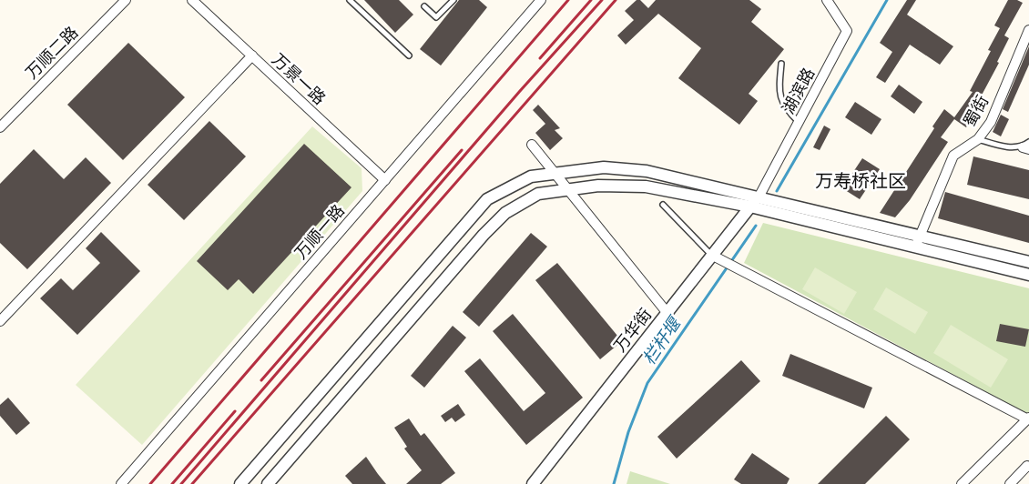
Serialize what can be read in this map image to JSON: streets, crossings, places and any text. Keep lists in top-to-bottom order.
{
  "streets": {
    "street": [
      "万顺二路",
      "万景一路",
      "湖滨路",
      "蜀街",
      "万顺一路",
      "万华街"
    ]
  },
  "crossings": [
    ["万景一路", "万顺一路"],
    ["湖滨路", "万华街"]
  ],
  "districts": ["万寿桥社区"],
  "water": ["栏杆堰"]
}
